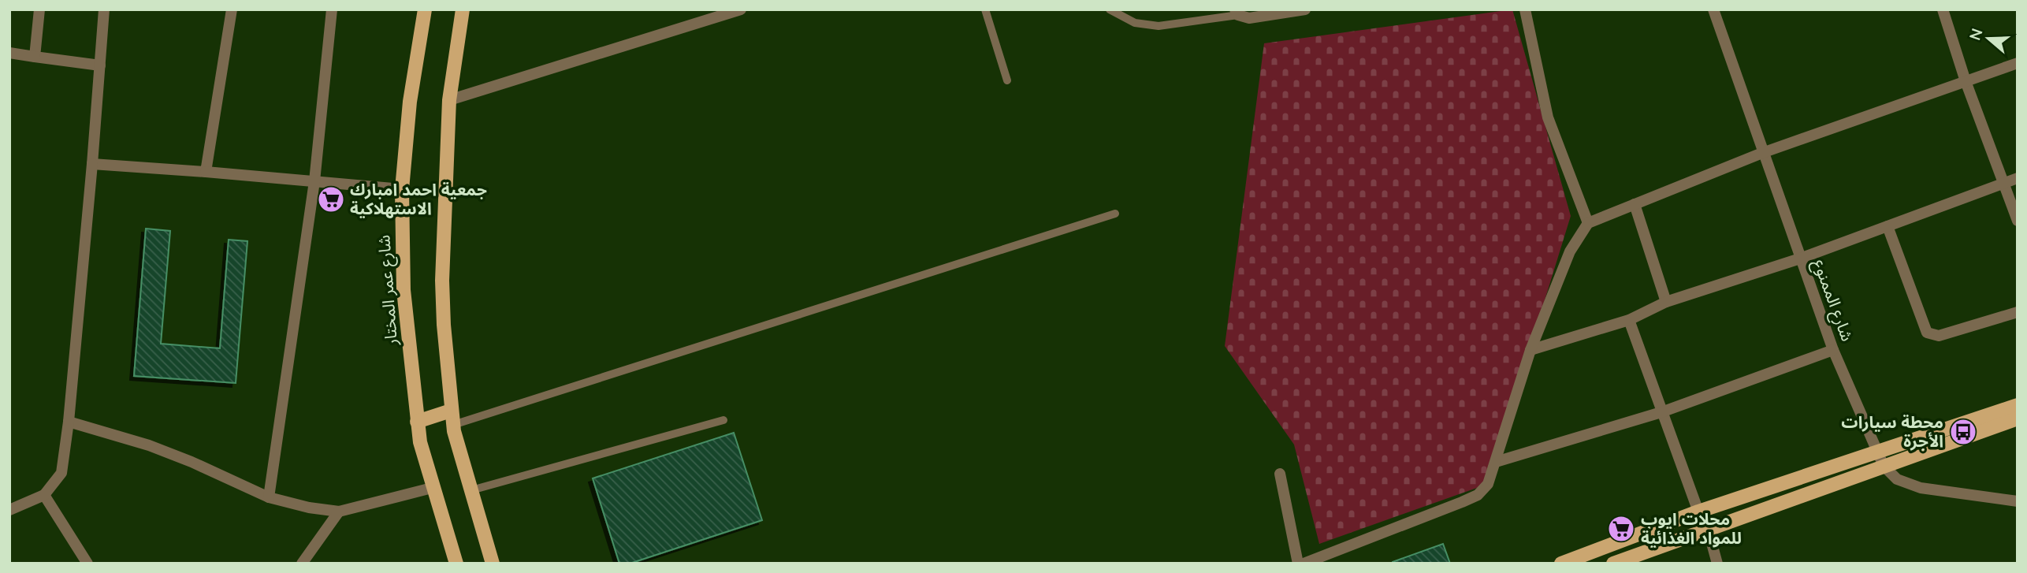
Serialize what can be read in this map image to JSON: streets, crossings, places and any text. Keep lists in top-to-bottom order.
{
  "streets": {
    "main road": ["شارع عمر المختار"],
    "street": ["شارع الممنوع"]
  },
  "places": {
    "supermarket": ["جمعية احمد امبارك الاستهلاكية", "محلات ايوب للمواد الغذائية"],
    "bus stop": ["محطة سيارات الأجرة"]
  },
  "north": "left"
}
